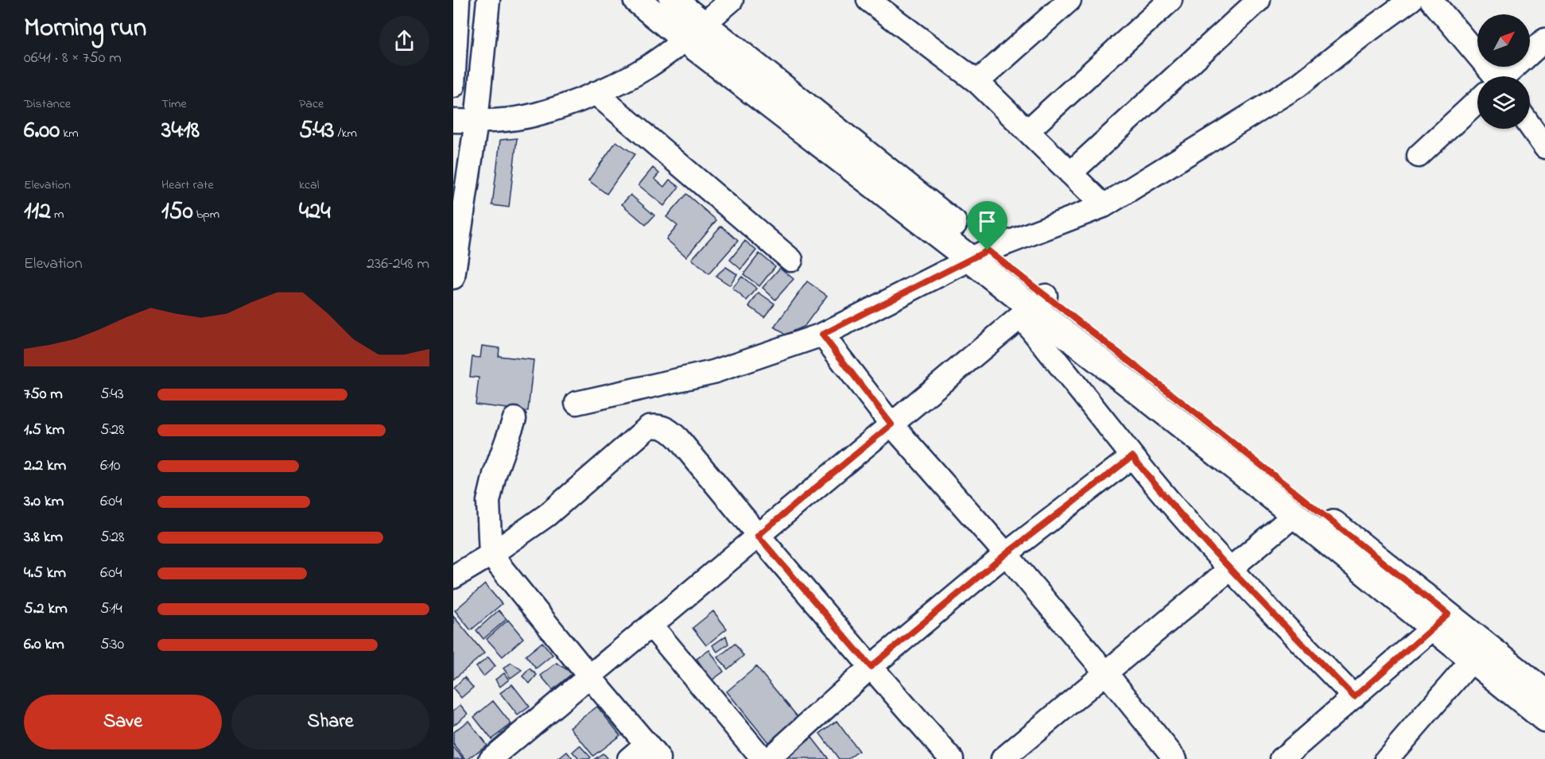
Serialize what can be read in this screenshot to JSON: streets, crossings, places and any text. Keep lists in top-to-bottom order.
{
  "north": "top right",
  "page": {
    "heading": ["Morning run", "06:41 · 8 × 750 m"],
    "stats": [
      ["Distance", "6.00 km"],
      ["Time", "34:18"],
      ["Pace", "5:43 /km"],
      ["Elevation", "112 m"],
      ["Heart rate", "150 bpm"],
      ["kcal", "424"]
    ],
    "chart": ["Elevation", "236–248 m"],
    "list": [
      {
        "name": "750 m",
        "note": "5:43"
      },
      {
        "name": "1.5 km",
        "note": "5:28"
      },
      {
        "name": "2.2 km",
        "note": "6:10"
      },
      {
        "name": "3.0 km",
        "note": "6:04"
      },
      {
        "name": "3.8 km",
        "note": "5:28"
      },
      {
        "name": "4.5 km",
        "note": "6:04"
      },
      {
        "name": "5.2 km",
        "note": "5:14"
      },
      {
        "name": "6.0 km",
        "note": "5:30"
      }
    ],
    "buttons": ["Save", "Share"]
  }
}
